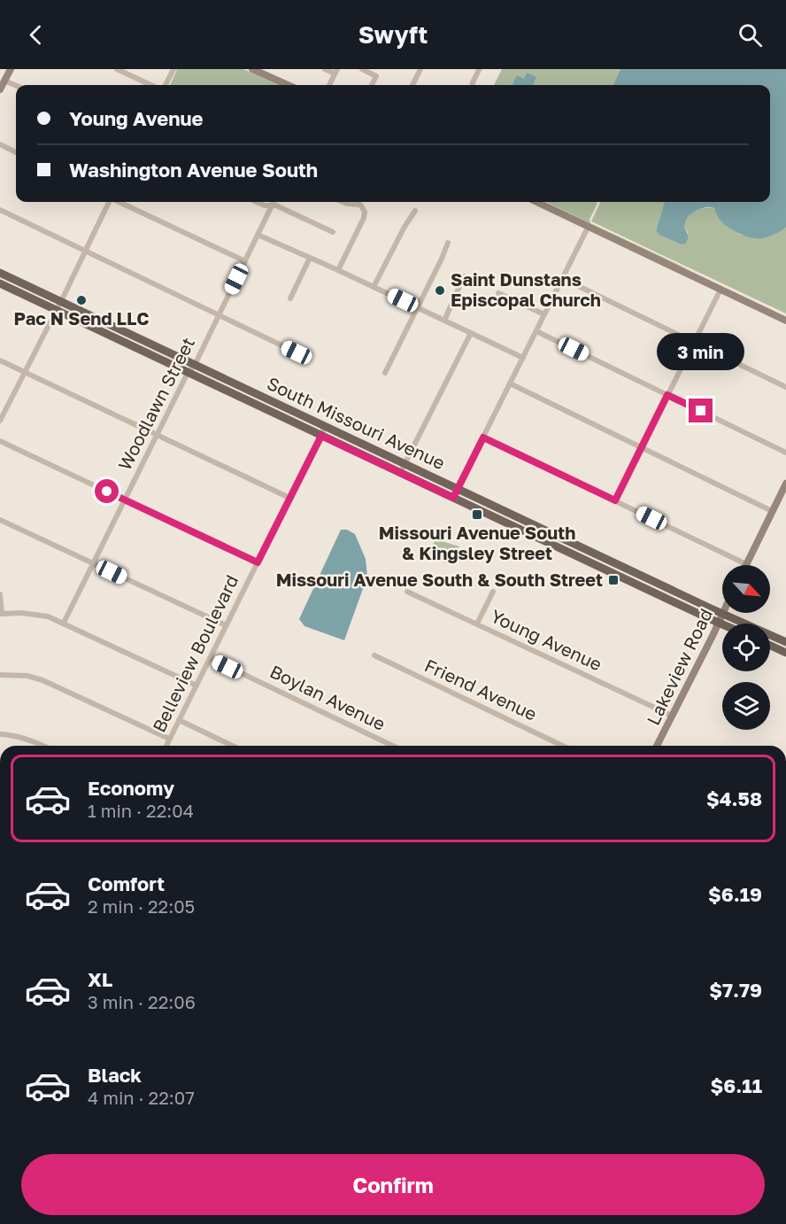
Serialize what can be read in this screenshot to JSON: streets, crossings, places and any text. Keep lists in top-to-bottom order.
{
  "streets": {
    "main road": ["South Missouri Avenue"],
    "street": [
      "Woodlawn Street",
      "Young Avenue",
      "Belleview Boulevard",
      "Lakeview Road",
      "Friend Avenue",
      "Boylan Avenue"
    ]
  },
  "crossings": [
    ["Woodlawn Street", "South Missouri Avenue"],
    ["South Missouri Avenue", "Belleview Boulevard"],
    ["South Missouri Avenue", "Lakeview Road"],
    ["Young Avenue", "Lakeview Road"],
    ["Belleview Boulevard", "Boylan Avenue"]
  ],
  "places": {
    "other": ["Saint Dunstans Episcopal Church", "Pac N Send LLC"],
    "transit": ["Missouri Avenue South & Kingsley Street", "Missouri Avenue South & South Street"]
  },
  "north": "bottom right",
  "page": {
    "header": "Swyft",
    "banner": ["Young Avenue", "Washington Avenue South"],
    "bubble": "3 min",
    "list": [
      {
        "name": "Economy",
        "note": "1 min · 22:04",
        "value": "$4.58"
      },
      {
        "name": "Comfort",
        "note": "2 min · 22:05",
        "value": "$6.19"
      },
      {
        "name": "XL",
        "note": "3 min · 22:06",
        "value": "$7.79"
      },
      {
        "name": "Black",
        "note": "4 min · 22:07",
        "value": "$6.11"
      }
    ],
    "buttons": "Confirm"
  }
}
